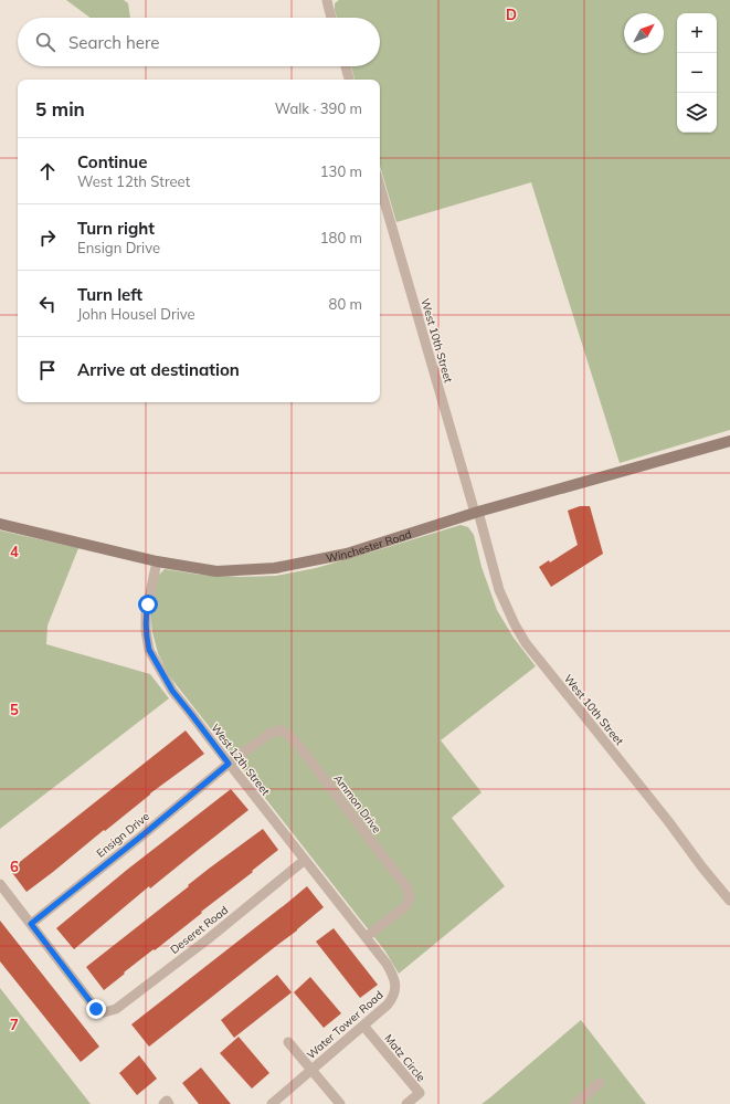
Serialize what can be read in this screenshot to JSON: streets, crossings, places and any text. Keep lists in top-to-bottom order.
{
  "streets": {
    "street": [
      "West 10th Street",
      "Winchester Road",
      "West 12th Street",
      "Ammon Drive",
      "Ensign Drive",
      "Deseret Road",
      "Water Tower Road",
      "Matz Circle"
    ]
  },
  "crossings": [
    ["West 10th Street", "Winchester Road"],
    ["Winchester Road", "West 12th Street"],
    ["West 12th Street", "Ammon Drive"],
    ["West 12th Street", "Ensign Drive"],
    ["West 12th Street", "Deseret Road"],
    ["West 12th Street", "Water Tower Road"],
    ["Ammon Drive", "Ensign Drive"],
    ["Ensign Drive", "Deseret Road"],
    ["Water Tower Road", "Matz Circle"]
  ],
  "north": "top right",
  "page": {
    "map_buttons": ["+", "−"],
    "search": "Search here",
    "heading": ["5 min", "Walk · 390 m"],
    "list": [
      ["Continue", "West 12th Street", "130 m"],
      ["Turn right", "Ensign Drive", "180 m"],
      ["Turn left", "John Housel Drive", "80 m"],
      "Arrive at destination"
    ]
  },
  "grid": {
    "columns": ["D"],
    "rows": [
      "4",
      "5",
      "6",
      "7"
    ]
  }
}
